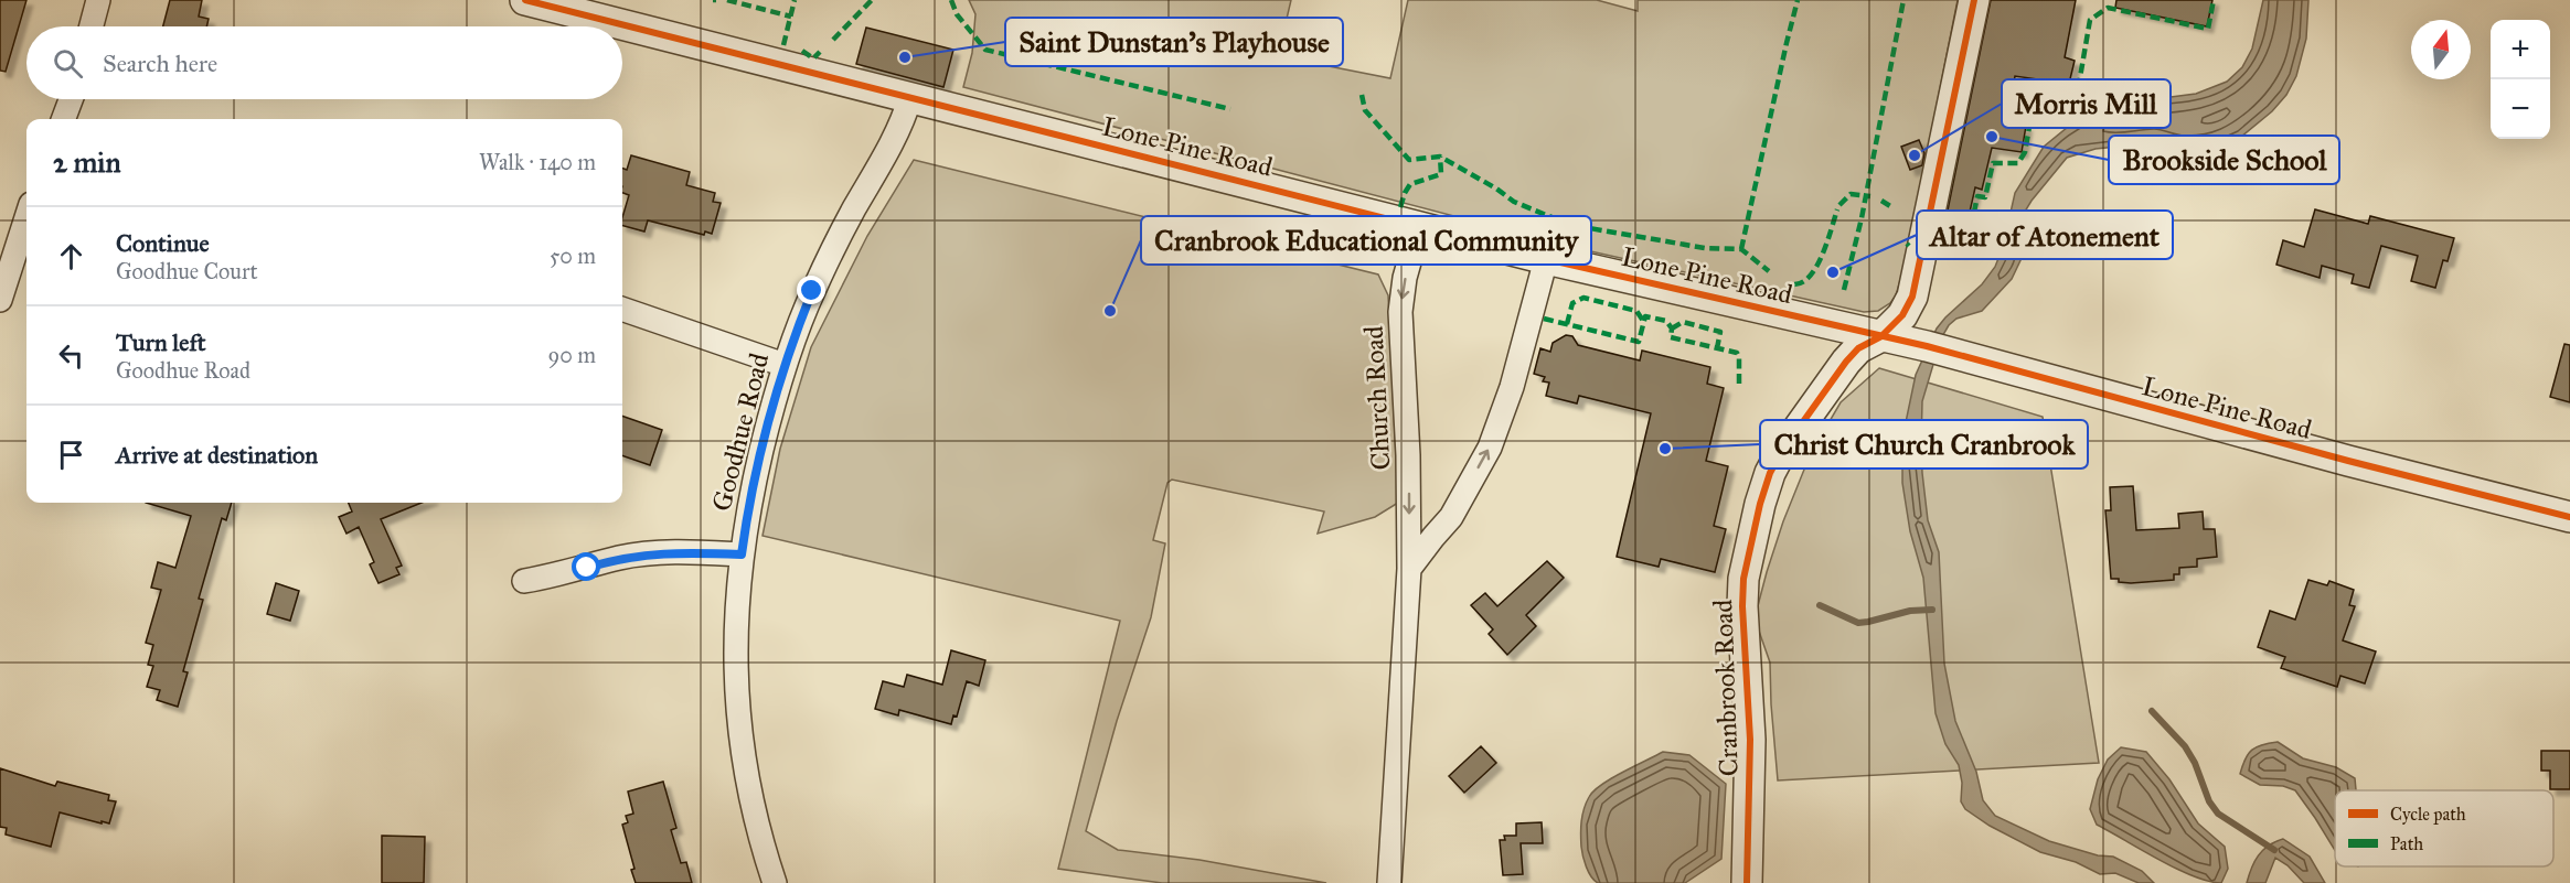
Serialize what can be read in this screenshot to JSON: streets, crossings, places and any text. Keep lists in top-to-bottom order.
{
  "streets": {
    "street": [
      "Lone Pine Road",
      "Church Road",
      "Goodhue Road",
      "Cranbrook Road"
    ]
  },
  "crossings": [
    ["Lone Pine Road", "Church Road"],
    ["Lone Pine Road", "Goodhue Road"],
    ["Lone Pine Road", "Cranbrook Road"]
  ],
  "places": [
    "Saint Dunstan's Playhouse",
    "Brookside School",
    "Morris Mill",
    "Altar of Atonement",
    "Cranbrook Educational Community",
    "Christ Church Cranbrook"
  ],
  "legend": ["Cycle path", "Path"],
  "north": "top",
  "page": {
    "map_buttons": ["+", "−"],
    "search": "Search here",
    "heading": ["2 min", "Walk · 140 m"],
    "list": [
      ["Continue", "Goodhue Court", "50 m"],
      ["Turn left", "Goodhue Road", "90 m"],
      "Arrive at destination"
    ]
  }
}
